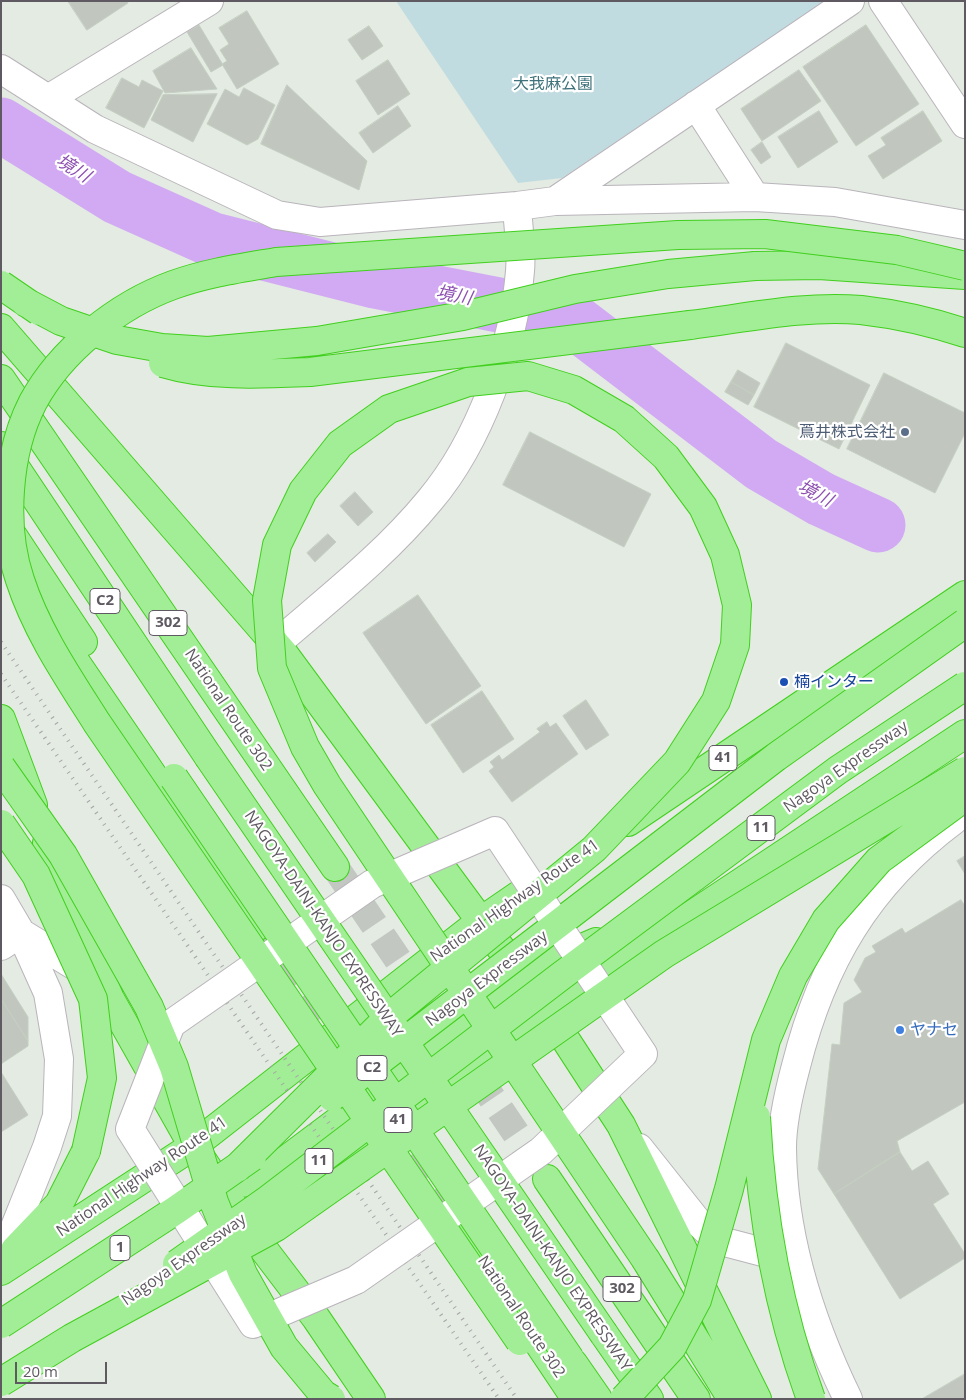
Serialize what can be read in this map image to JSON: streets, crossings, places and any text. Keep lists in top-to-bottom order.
{
  "streets": {
    "highway": [
      "C2",
      "302",
      "National Route 302",
      "41",
      "Nagoya Expressway",
      "11",
      "National Highway Route 41",
      "NAGOYA-DAINI-KANJO EXPRESSWAY",
      "1"
    ]
  },
  "crossings": [
    ["41", "Nagoya Expressway"]
  ],
  "water": ["境川"],
  "parks": ["大我麻公園"],
  "places": ["蔦井株式会社", "楠インター", "ヤナセ"],
  "scale_bar": "20 m"
}
